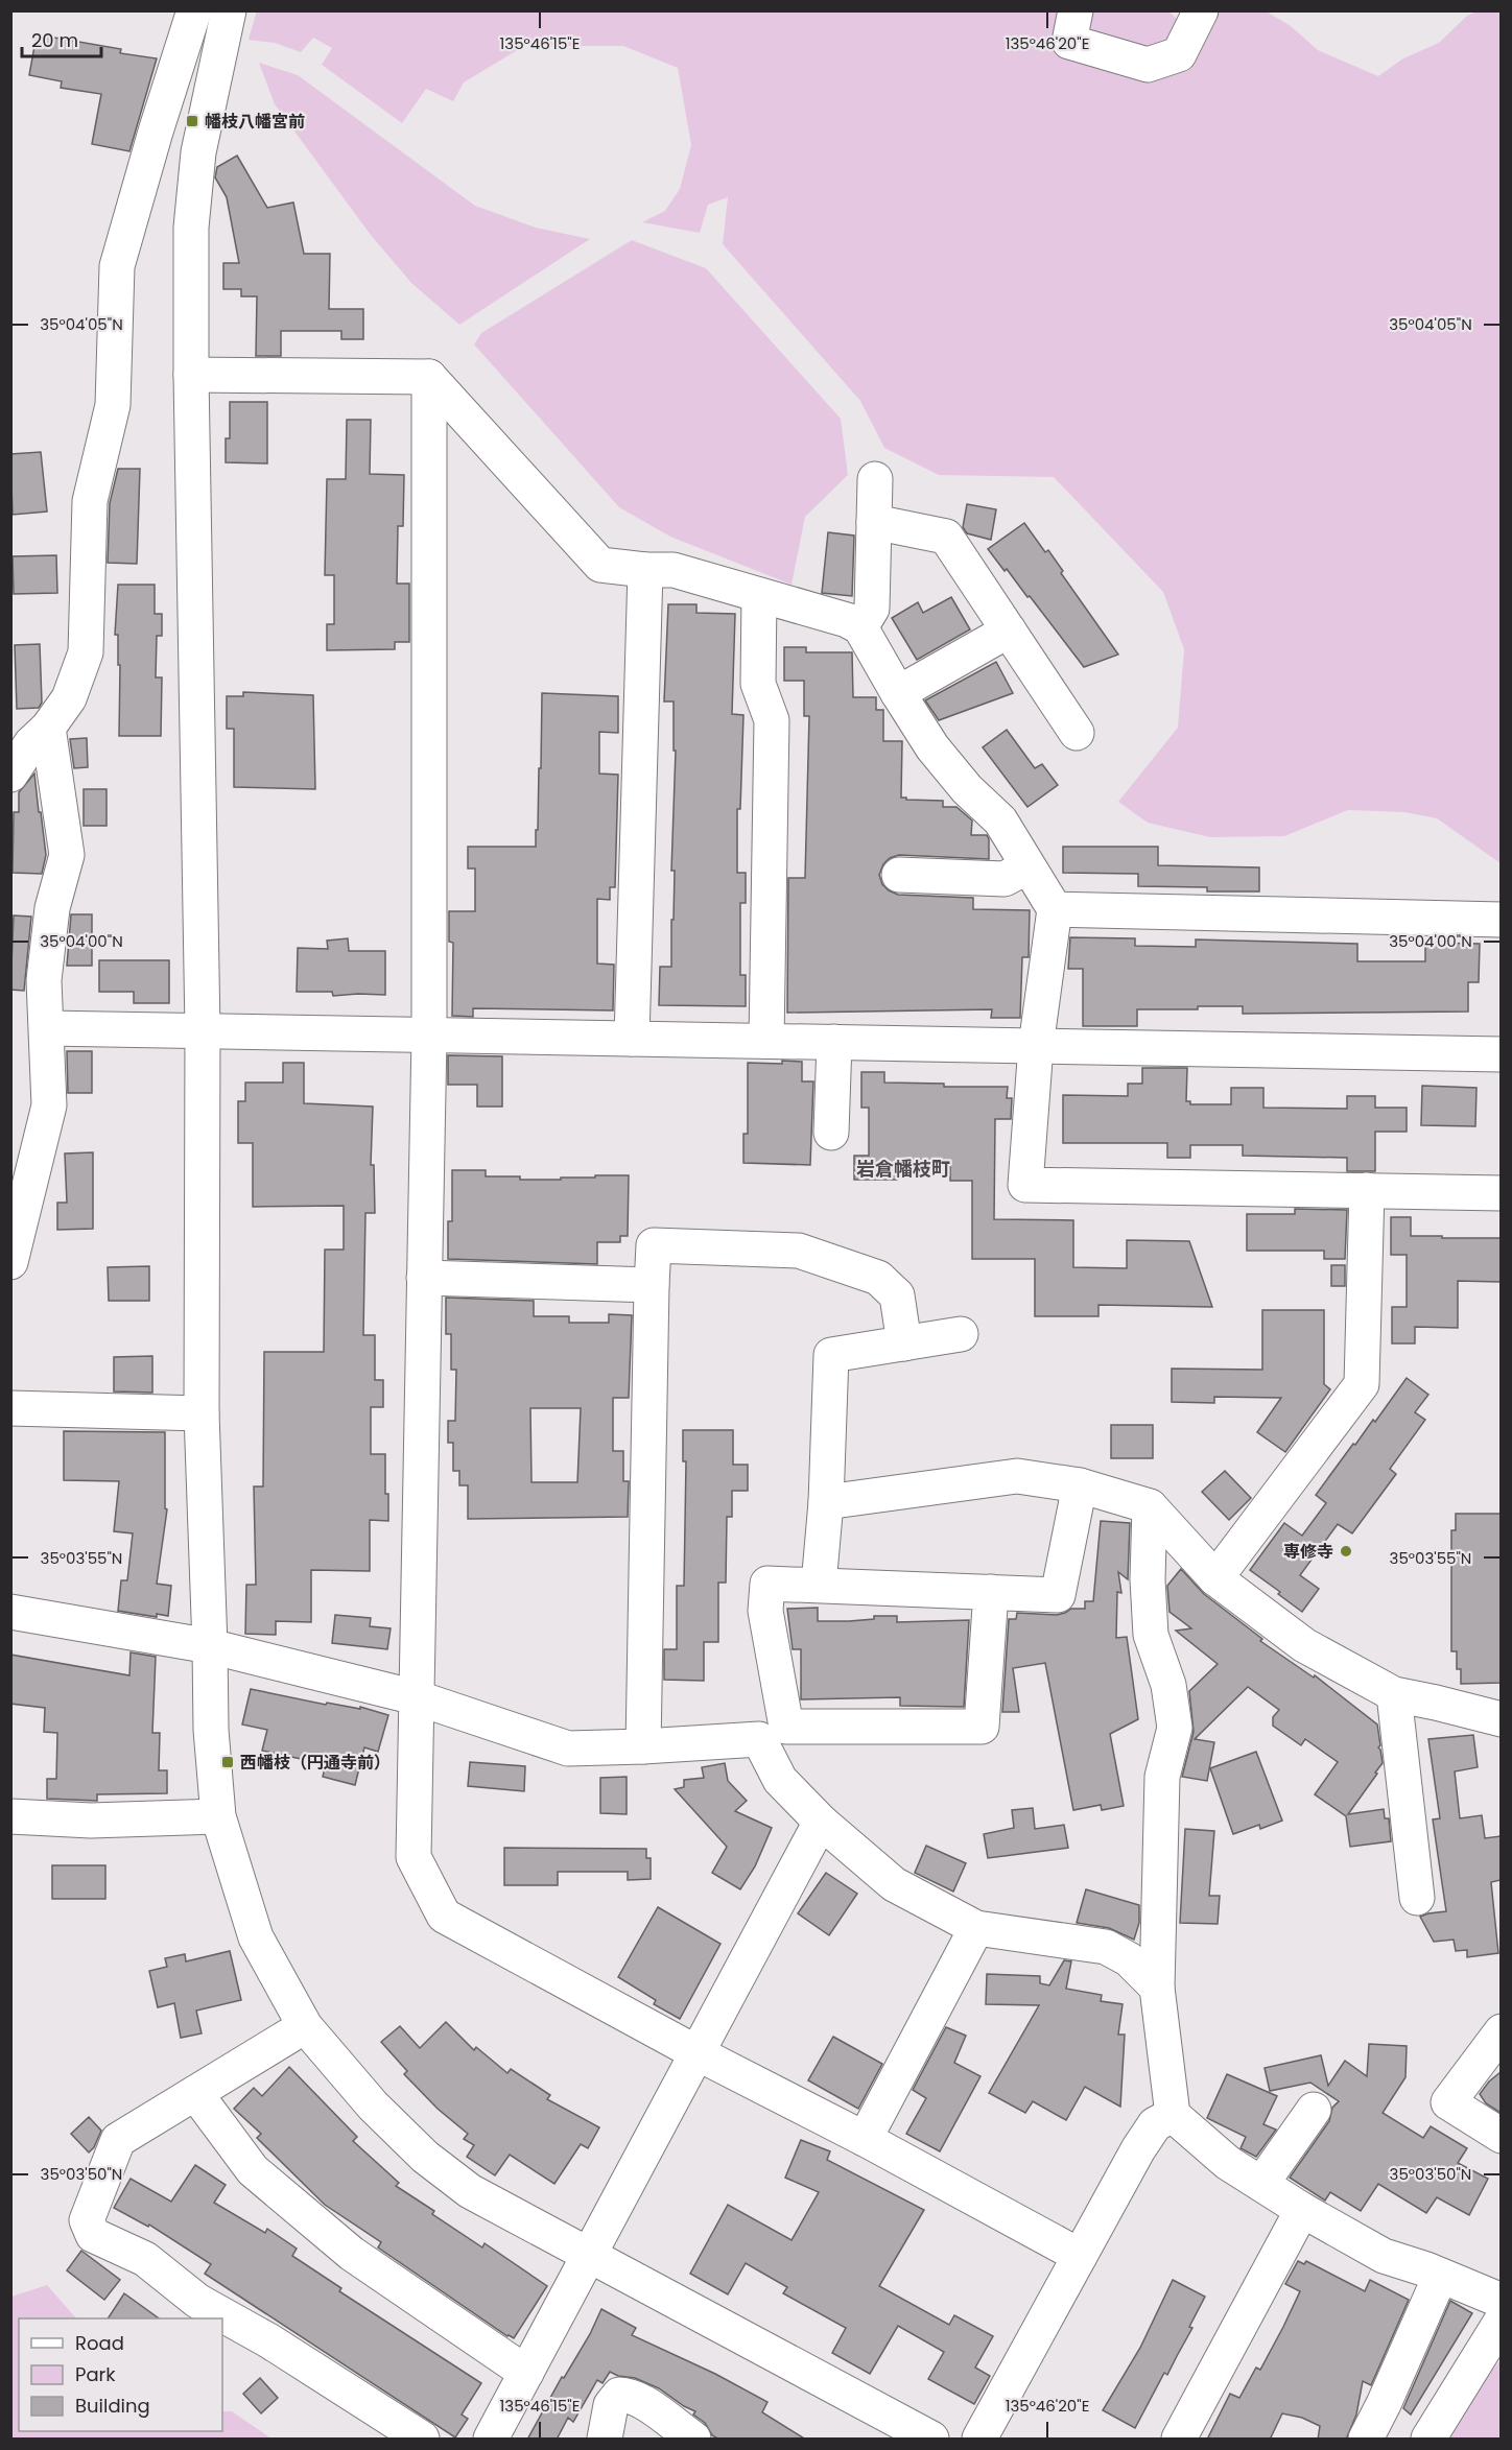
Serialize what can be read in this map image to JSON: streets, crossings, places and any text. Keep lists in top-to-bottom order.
{
  "districts": ["岩倉幡枝町"],
  "places": {
    "transit": ["幡枝八幡宮前", "西幡枝（円通寺前）"],
    "other": ["専修寺"]
  },
  "legend": ["Road", "Park", "Building"],
  "scale_bar": "20 m",
  "coordinates": [
    "135°46'15\"E",
    "135°46'20\"E",
    "35°04'05\"N",
    "35°04'00\"N",
    "35°03'55\"N",
    "35°03'50\"N"
  ]
}
